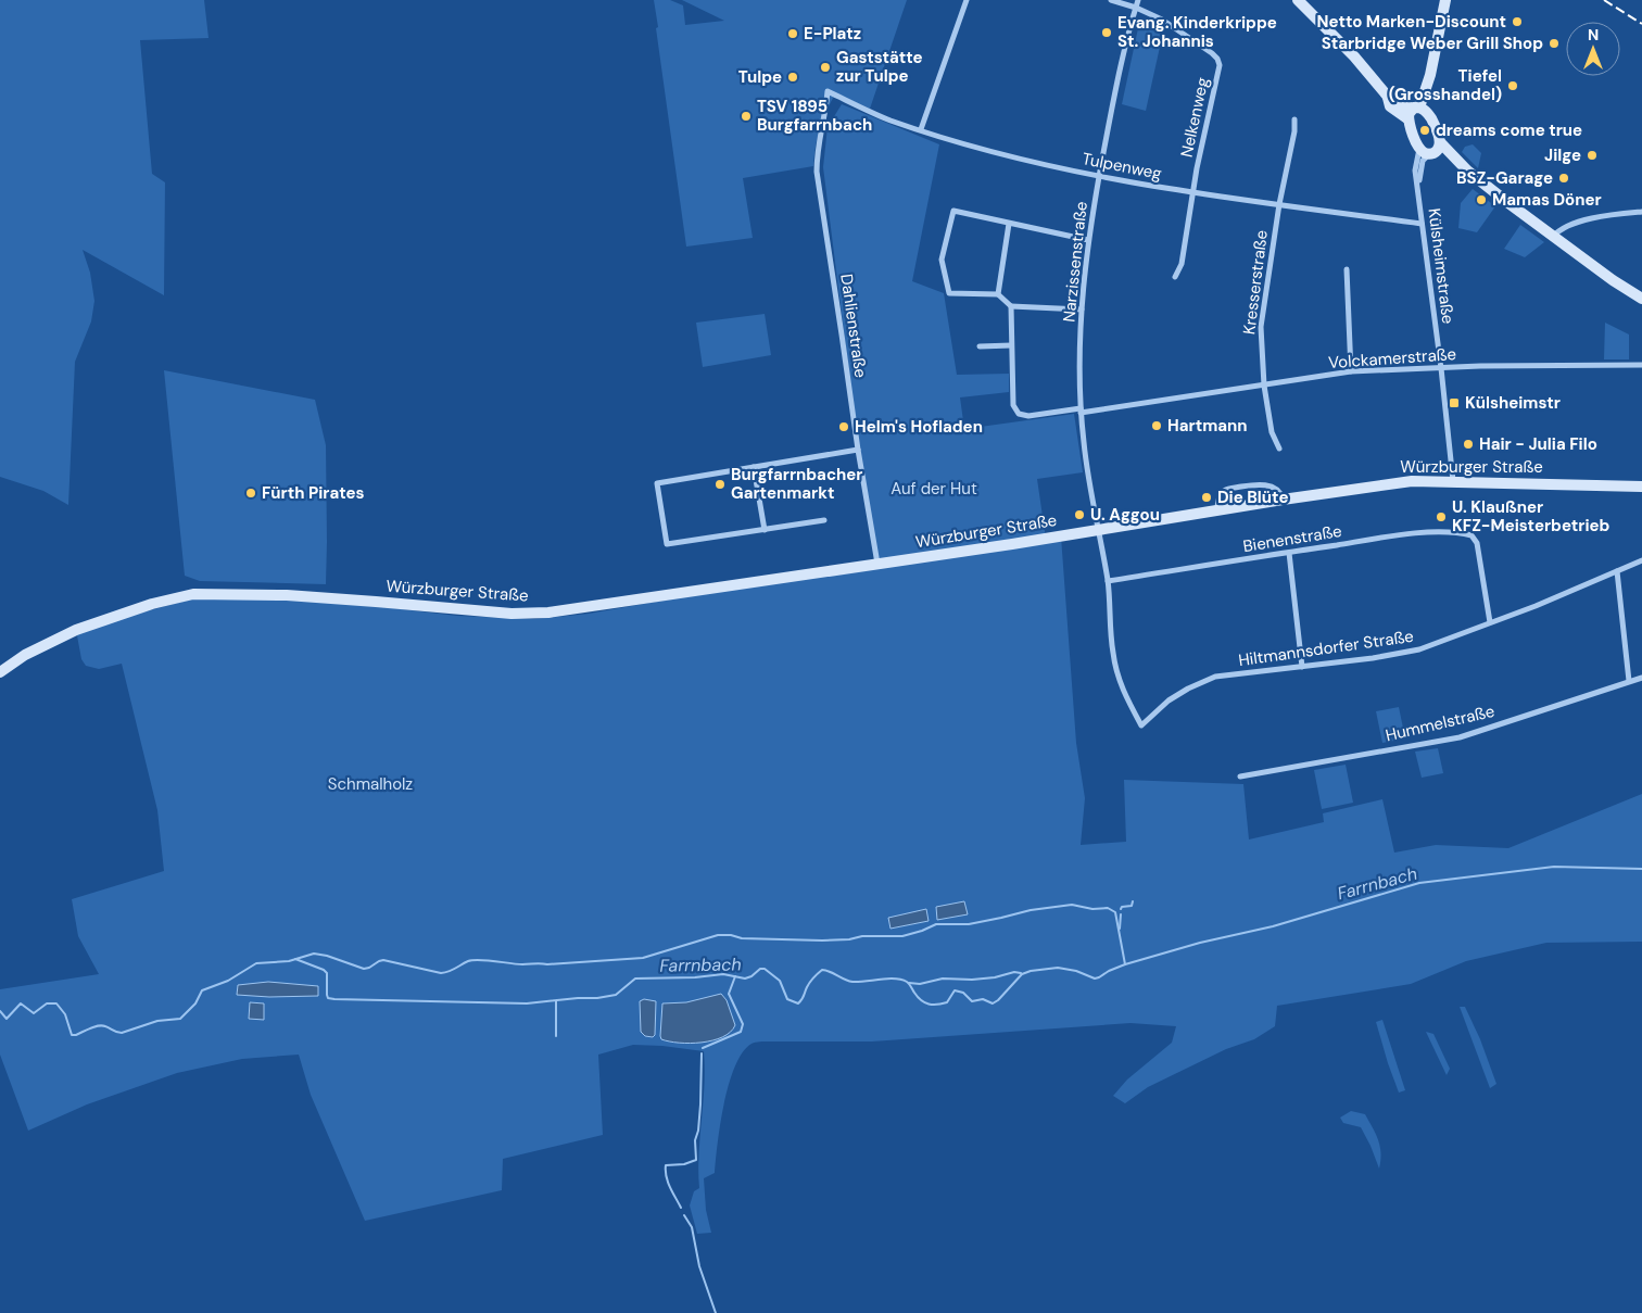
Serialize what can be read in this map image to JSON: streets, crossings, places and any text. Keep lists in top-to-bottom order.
{
  "streets": {
    "street": [
      "Nelkenweg",
      "Tulpenweg",
      "Narzissenstraße",
      "Külsheimstraße",
      "Kresserstraße",
      "Dahlienstraße",
      "Volckamerstraße",
      "Würzburger Straße",
      "Bienenstraße",
      "Hiltmannsdorfer Straße",
      "Hummelstraße"
    ]
  },
  "crossings": [
    ["Nelkenweg", "Tulpenweg"],
    ["Nelkenweg", "Narzissenstraße"],
    ["Tulpenweg", "Narzissenstraße"],
    ["Tulpenweg", "Külsheimstraße"],
    ["Tulpenweg", "Kresserstraße"],
    ["Tulpenweg", "Dahlienstraße"],
    ["Narzissenstraße", "Volckamerstraße"],
    ["Narzissenstraße", "Würzburger Straße"],
    ["Narzissenstraße", "Bienenstraße"],
    ["Narzissenstraße", "Hiltmannsdorfer Straße"],
    ["Külsheimstraße", "Volckamerstraße"],
    ["Külsheimstraße", "Würzburger Straße"],
    ["Kresserstraße", "Volckamerstraße"],
    ["Dahlienstraße", "Würzburger Straße"],
    ["Bienenstraße", "Hiltmannsdorfer Straße"]
  ],
  "water": ["Farrnbach"],
  "parks": ["Auf der Hut", "Schmalholz"],
  "places": {
    "other": [
      "Netto Marken-Discount",
      "Evang. Kinderkrippe St. Johannis",
      "E-Platz",
      "Starbridge Weber Grill Shop",
      "Gaststätte zur Tulpe",
      "Tulpe",
      "Tiefel (Grosshandel)",
      "TSV 1895 Burgfarrnbach",
      "dreams come true",
      "Jilge",
      "BSZ-Garage",
      "Mamas Döner",
      "Hartmann",
      "Helm's Hofladen",
      "Hair - Julia Filo",
      "Burgfarrnbacher Gartenmarkt",
      "Fürth Pirates",
      "Die Blüte",
      "U. Aggou",
      "U. Klaußner KFZ-Meisterbetrieb"
    ],
    "transit": ["Külsheimstr"]
  },
  "north": "top"
}
